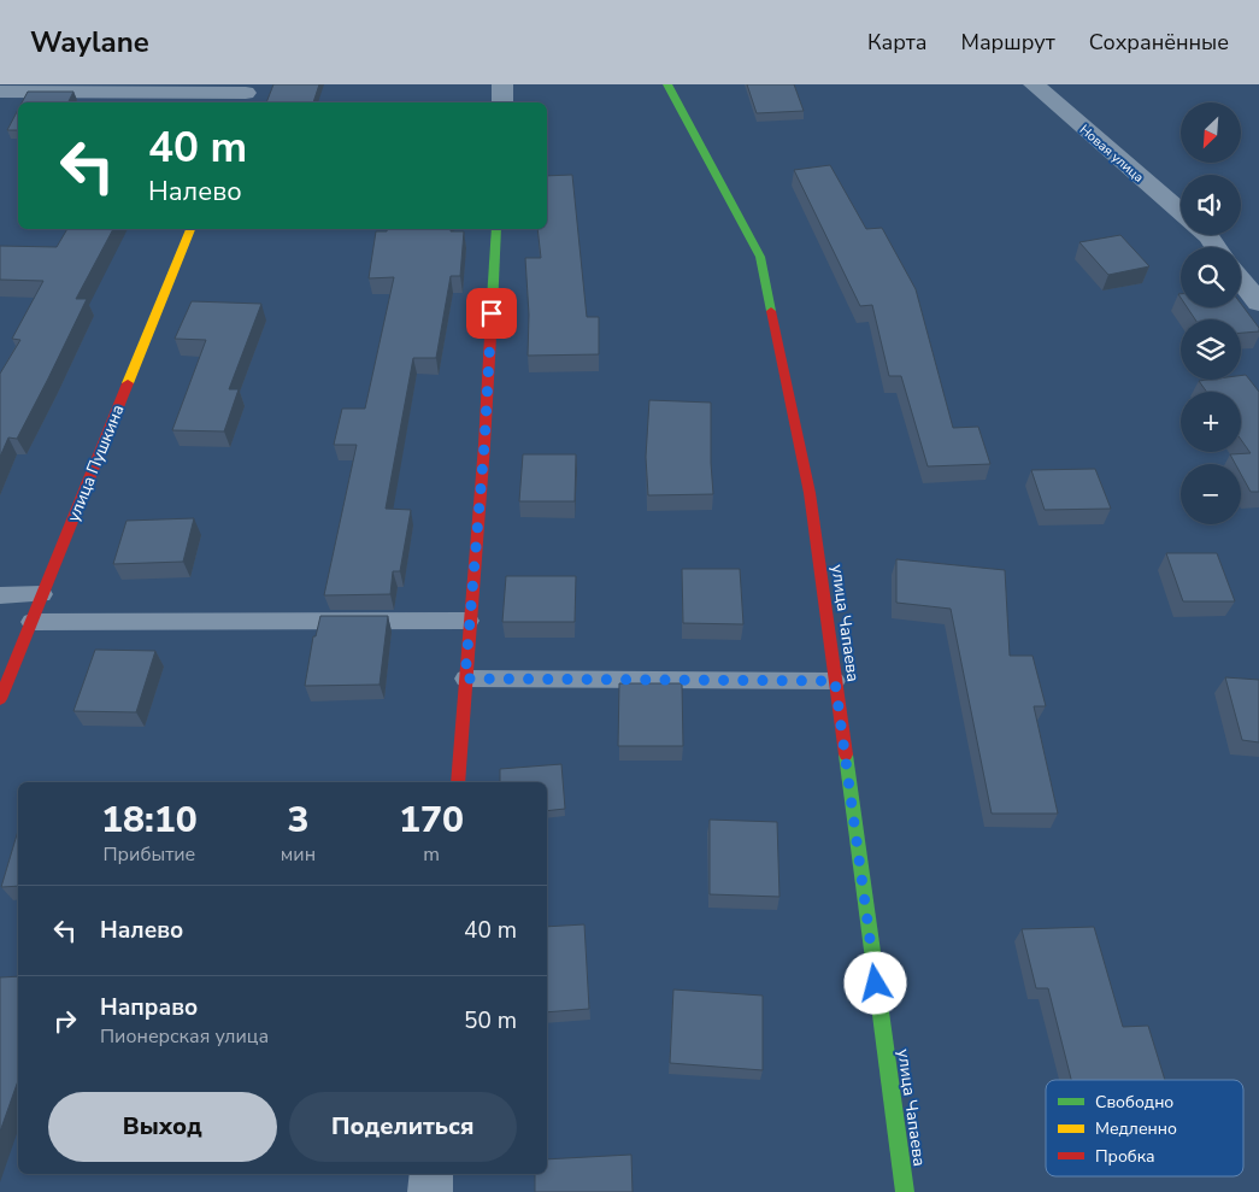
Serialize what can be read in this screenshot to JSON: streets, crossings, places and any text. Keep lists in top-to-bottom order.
{
  "streets": {
    "street": ["Новая улица", "улица Пушкина", "улица Чапаева"]
  },
  "legend": ["Свободно", "Медленно", "Пробка"],
  "north": "bottom left",
  "page": {
    "header": "Waylane",
    "nav": ["Карта", "Маршрут", "Сохранённые"],
    "map_buttons": ["+", "−"],
    "turn": ["40 m", "Налево"],
    "eta": [
      "18:10",
      "Прибытие",
      "3",
      "мин",
      "170",
      "m"
    ],
    "list": [
      {
        "name": "Налево",
        "value": "40 m"
      },
      {
        "name": "Направо",
        "note": "Пионерская улица",
        "value": "50 m"
      }
    ],
    "buttons": ["Выход", "Поделиться"]
  }
}
